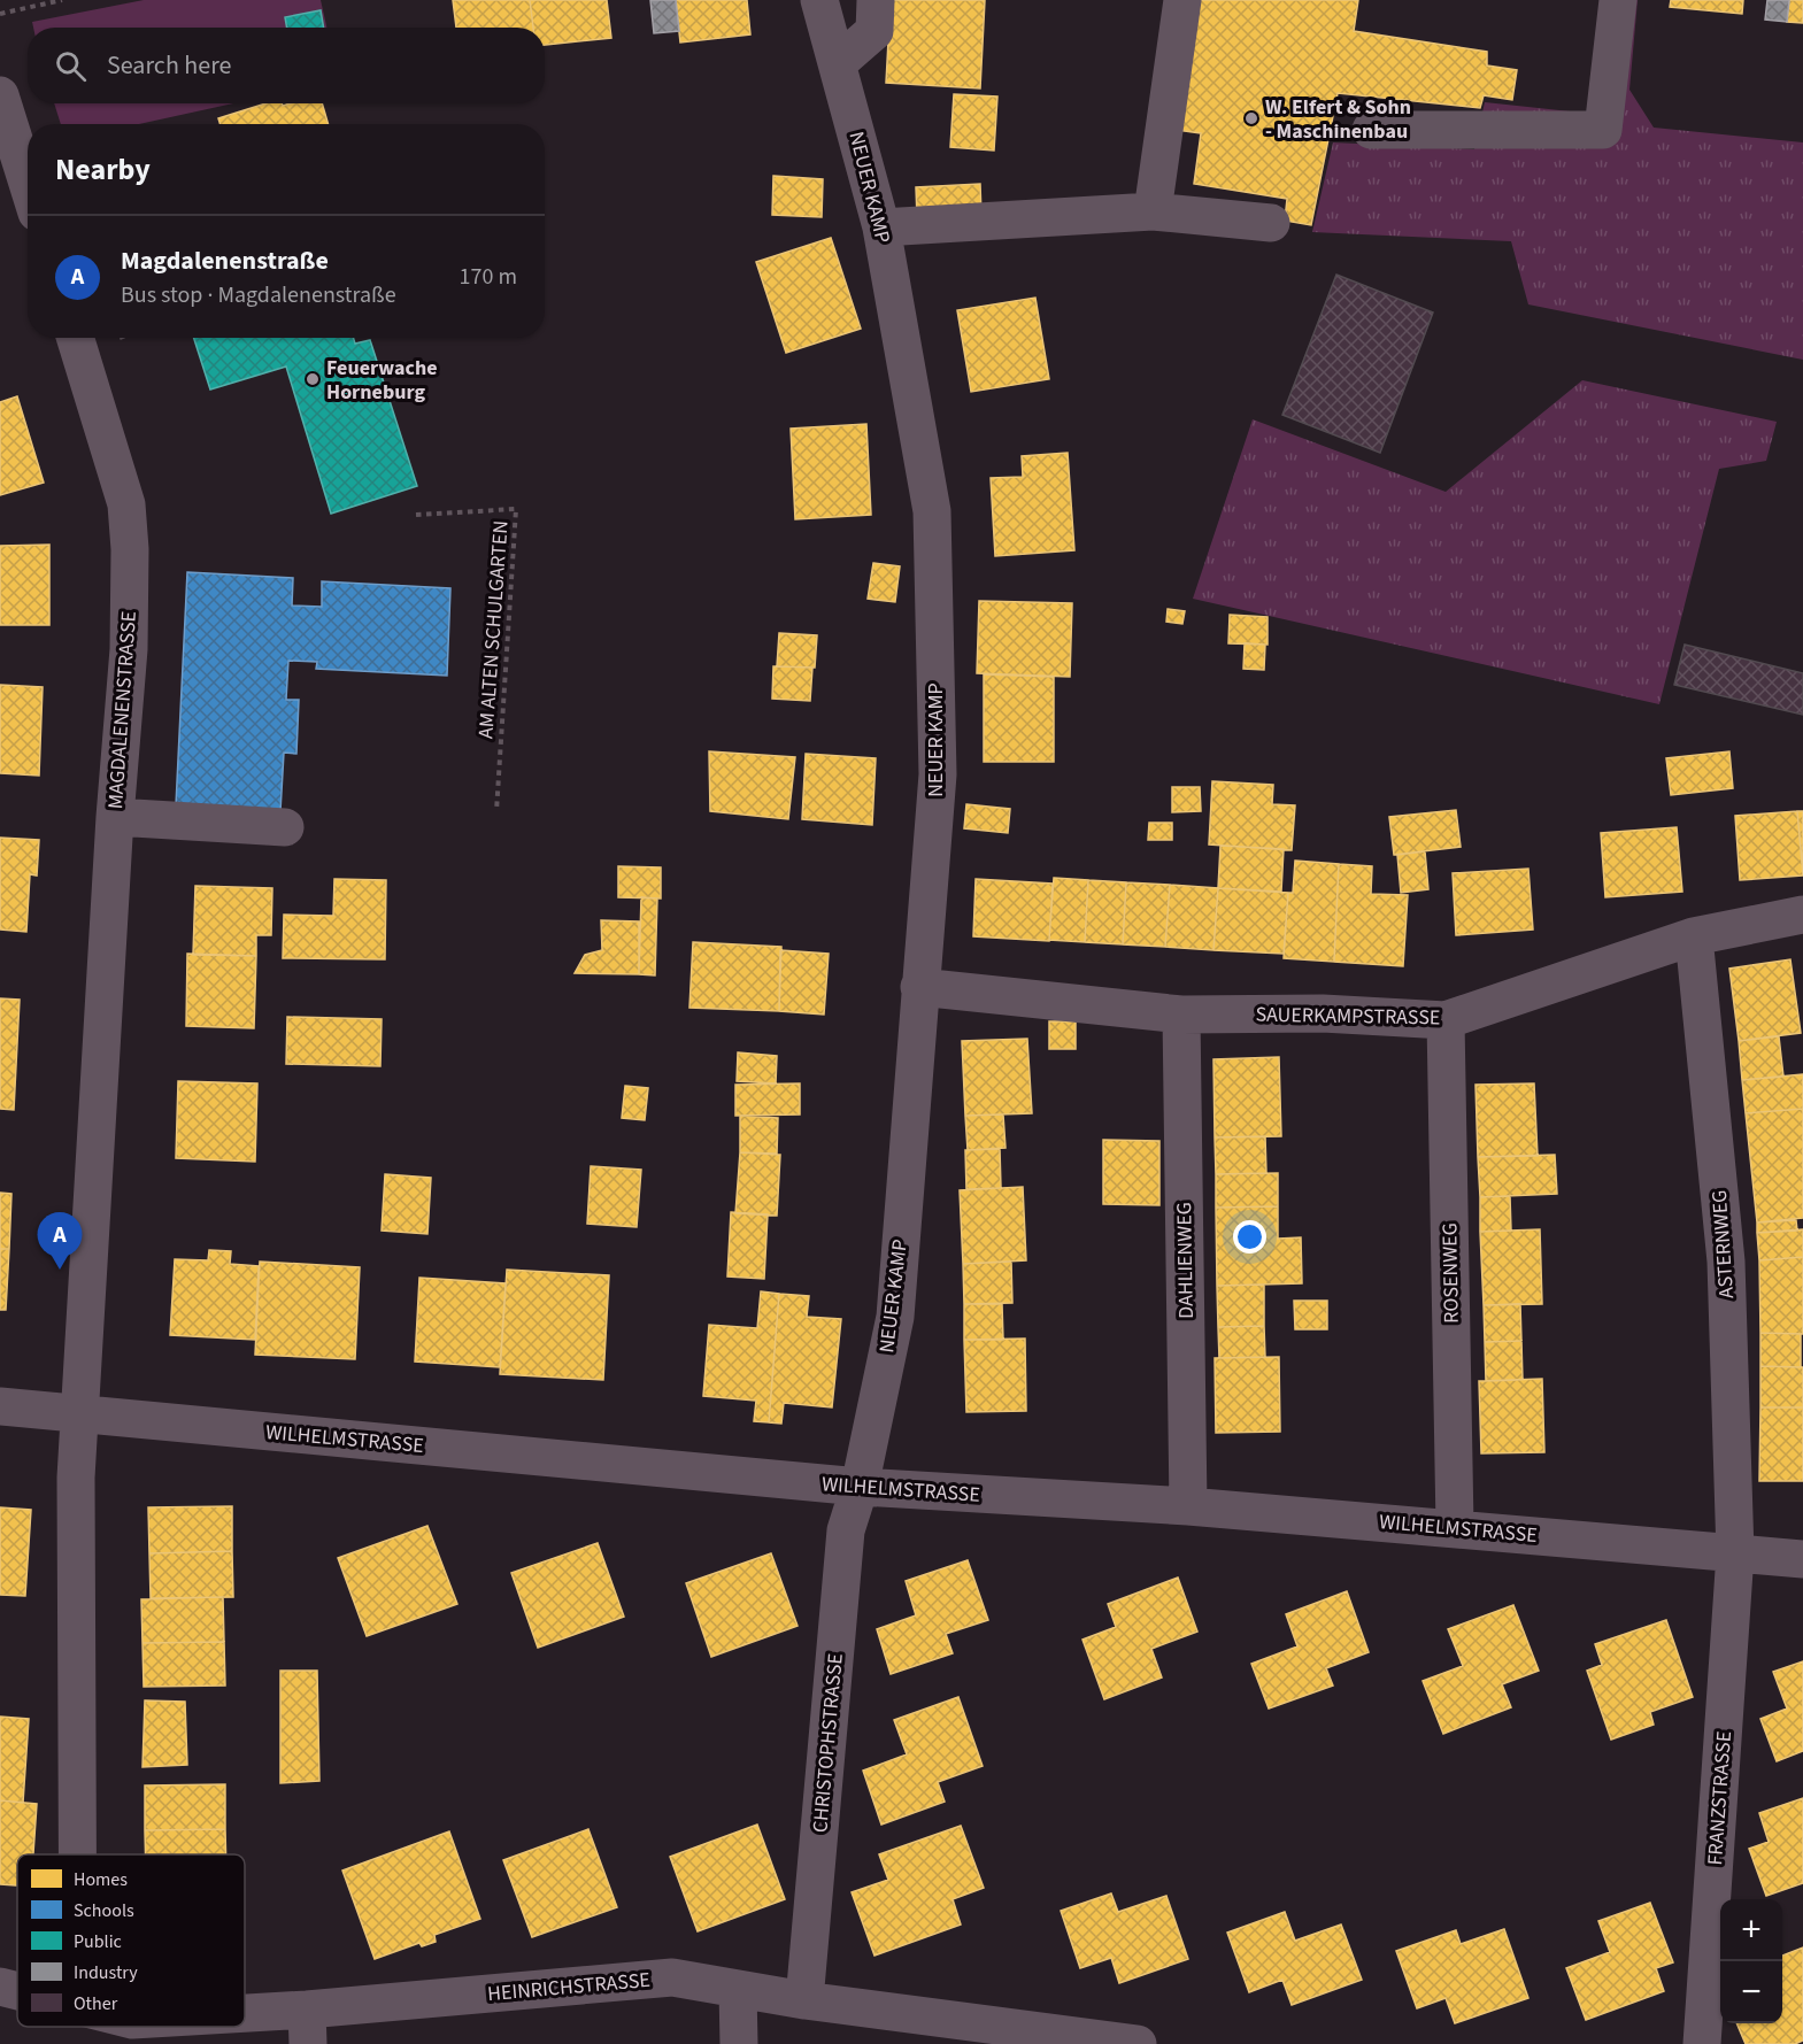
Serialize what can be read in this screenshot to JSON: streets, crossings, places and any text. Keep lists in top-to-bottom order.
{
  "streets": {
    "street": [
      "NEUER KAMP",
      "MAGDALENENSTRASSE",
      "SAUERKAMPSTRASSE",
      "ASTERNWEG",
      "DAHLIENWEG",
      "ROSENWEG",
      "WILHELMSTRASSE",
      "CHRISTOPHSTRASSE",
      "FRANZSTRASSE",
      "HEINRICHSTRASSE"
    ],
    "path": ["AM ALTEN SCHULGARTEN"]
  },
  "crossings": [
    ["NEUER KAMP", "SAUERKAMPSTRASSE"],
    ["NEUER KAMP", "WILHELMSTRASSE"],
    ["NEUER KAMP", "CHRISTOPHSTRASSE"],
    ["MAGDALENENSTRASSE", "WILHELMSTRASSE"],
    ["SAUERKAMPSTRASSE", "ASTERNWEG"],
    ["SAUERKAMPSTRASSE", "DAHLIENWEG"],
    ["SAUERKAMPSTRASSE", "ROSENWEG"],
    ["ASTERNWEG", "WILHELMSTRASSE"],
    ["ASTERNWEG", "FRANZSTRASSE"],
    ["DAHLIENWEG", "WILHELMSTRASSE"],
    ["ROSENWEG", "WILHELMSTRASSE"],
    ["WILHELMSTRASSE", "CHRISTOPHSTRASSE"],
    ["WILHELMSTRASSE", "FRANZSTRASSE"],
    ["CHRISTOPHSTRASSE", "HEINRICHSTRASSE"]
  ],
  "places": ["W. Elfert & Sohn - Maschinenbau", "Feuerwache Horneburg"],
  "legend": [
    "Homes",
    "Schools",
    "Public",
    "Industry",
    "Other"
  ],
  "page": {
    "search": "Search here",
    "heading": "Nearby",
    "list": [
      {
        "mark": "A",
        "name": "Magdalenenstraße",
        "note": "Bus stop · Magdalenenstraße",
        "value": "170 m"
      }
    ],
    "pins": "A",
    "map_buttons": ["+", "−"]
  }
}
